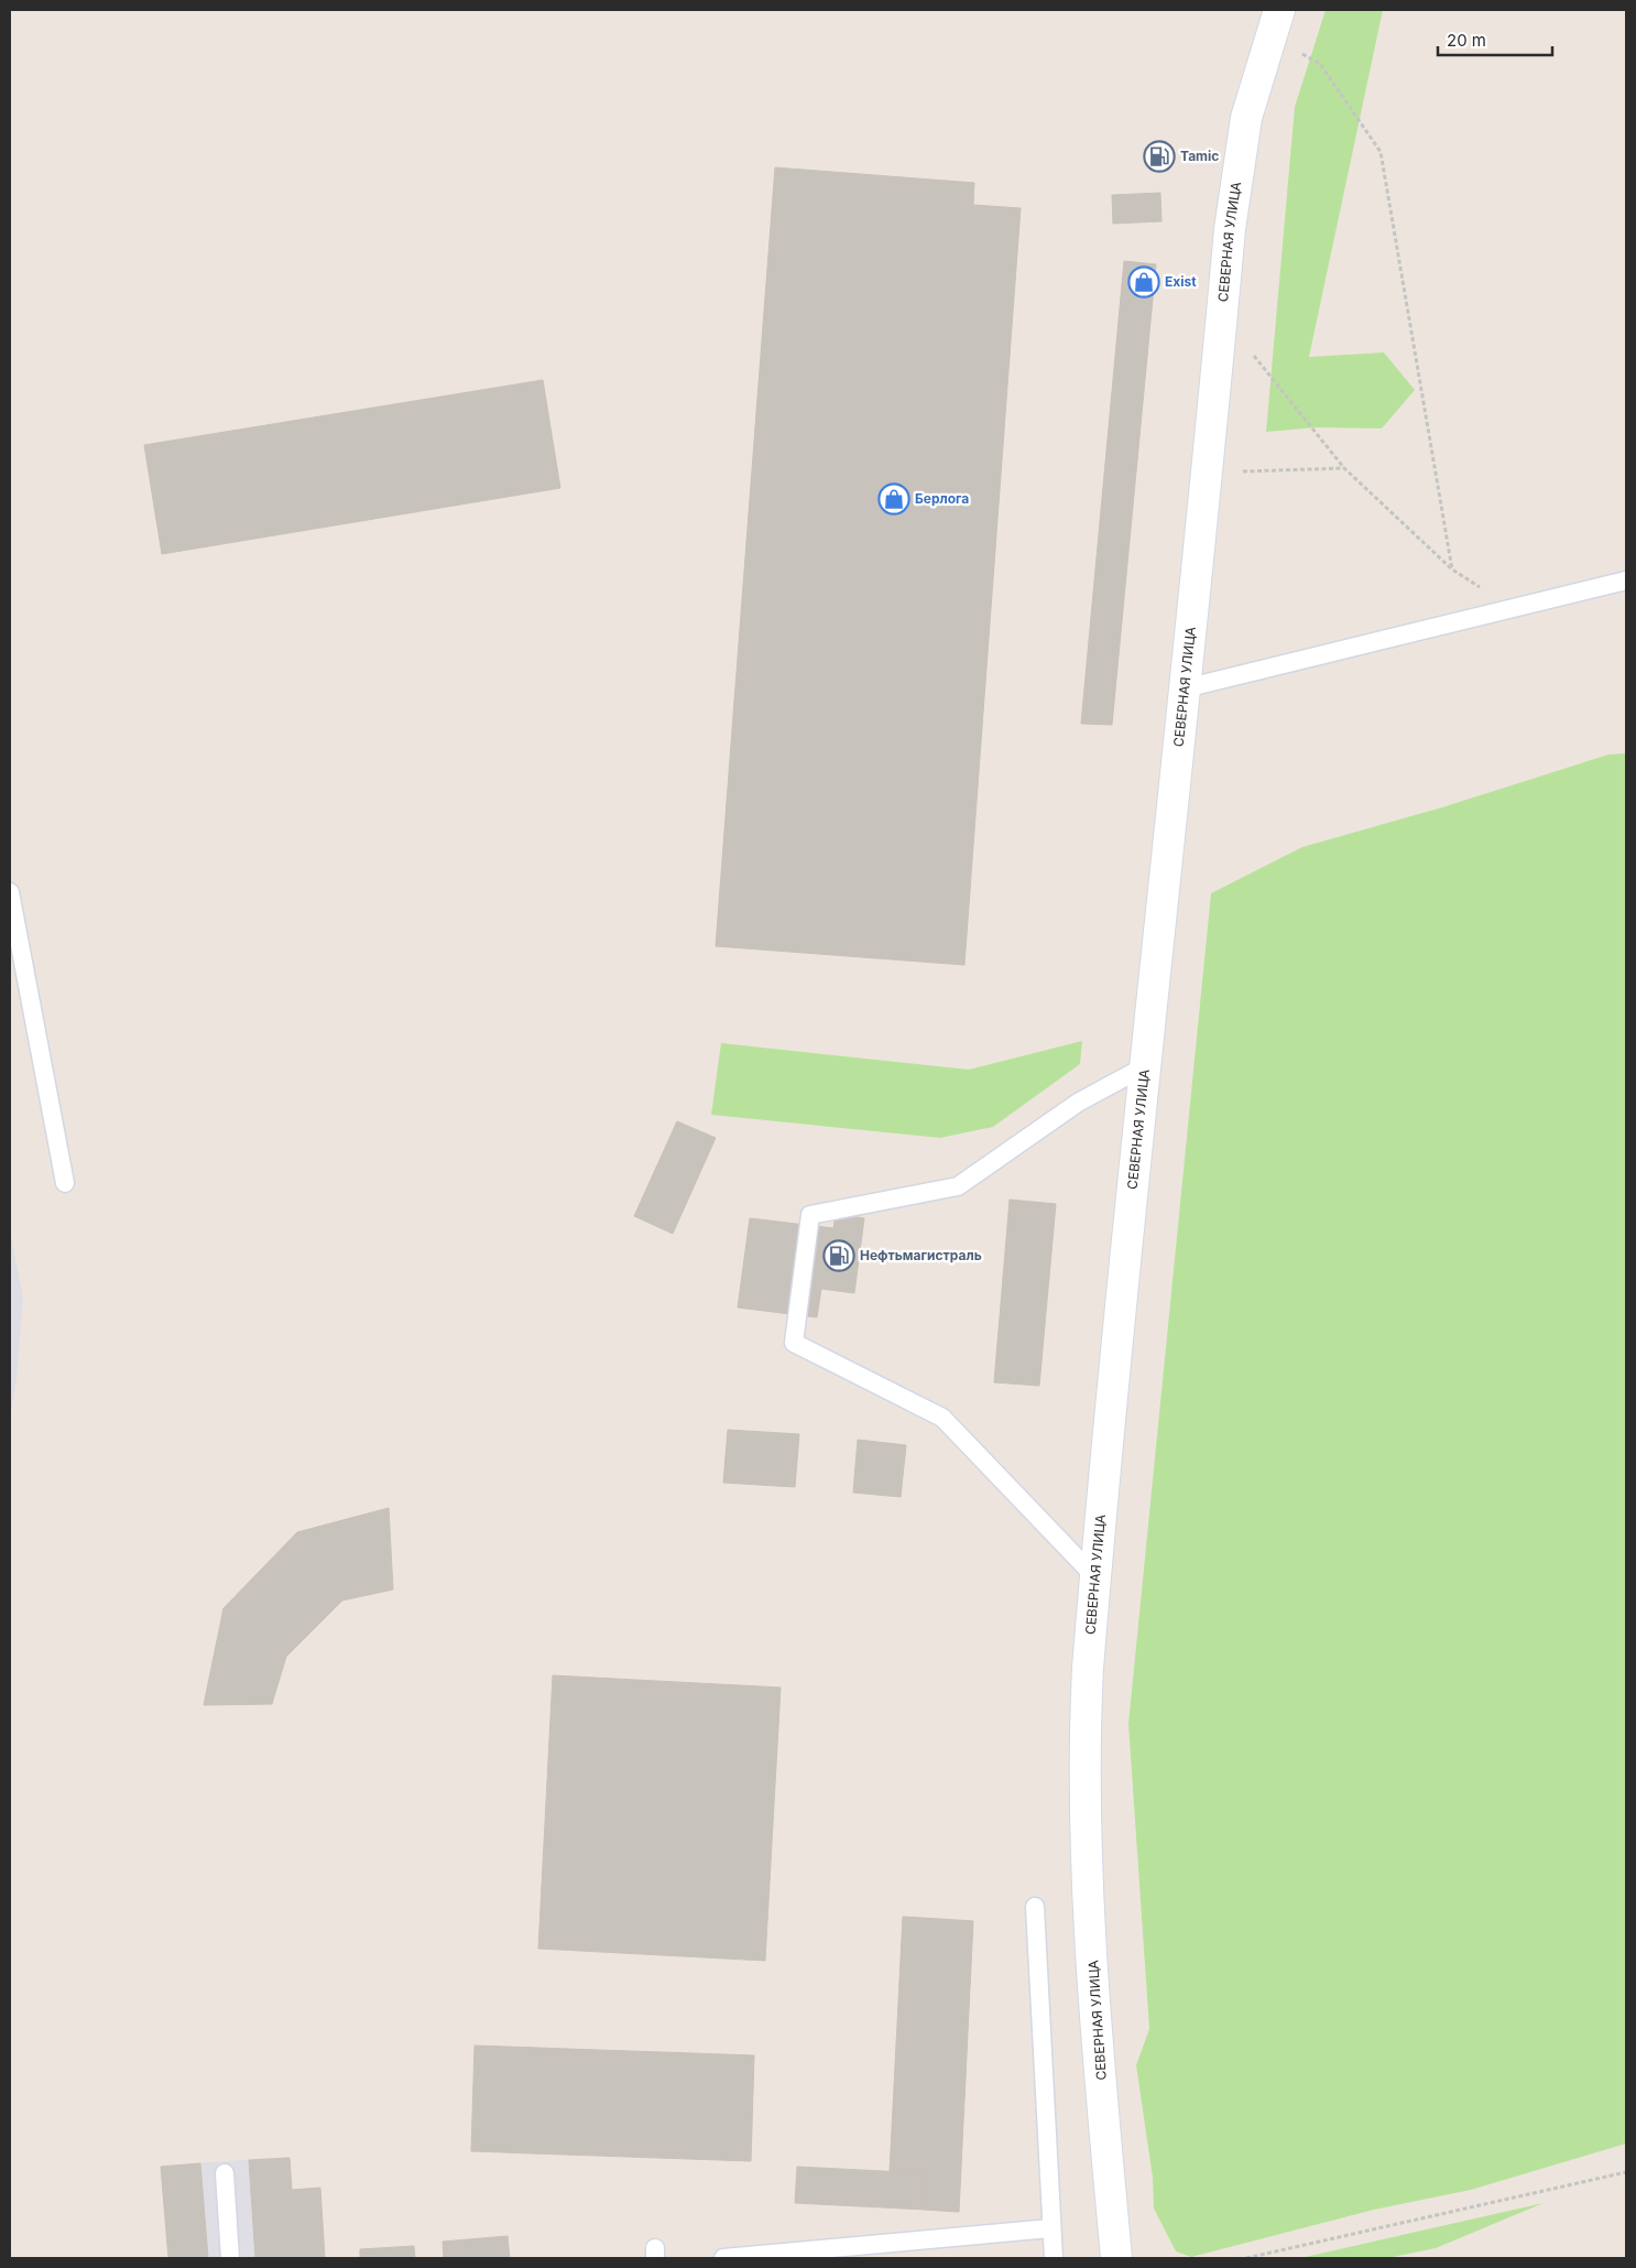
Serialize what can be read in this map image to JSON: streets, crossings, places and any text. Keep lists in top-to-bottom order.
{
  "streets": {
    "main road": ["СЕВЕРНАЯ УЛИЦА"]
  },
  "places": {
    "fuel station": ["Tamic", "Нефтьмагистраль"],
    "shop": ["Exist", "Берлога"]
  },
  "scale_bar": "20 m"
}
